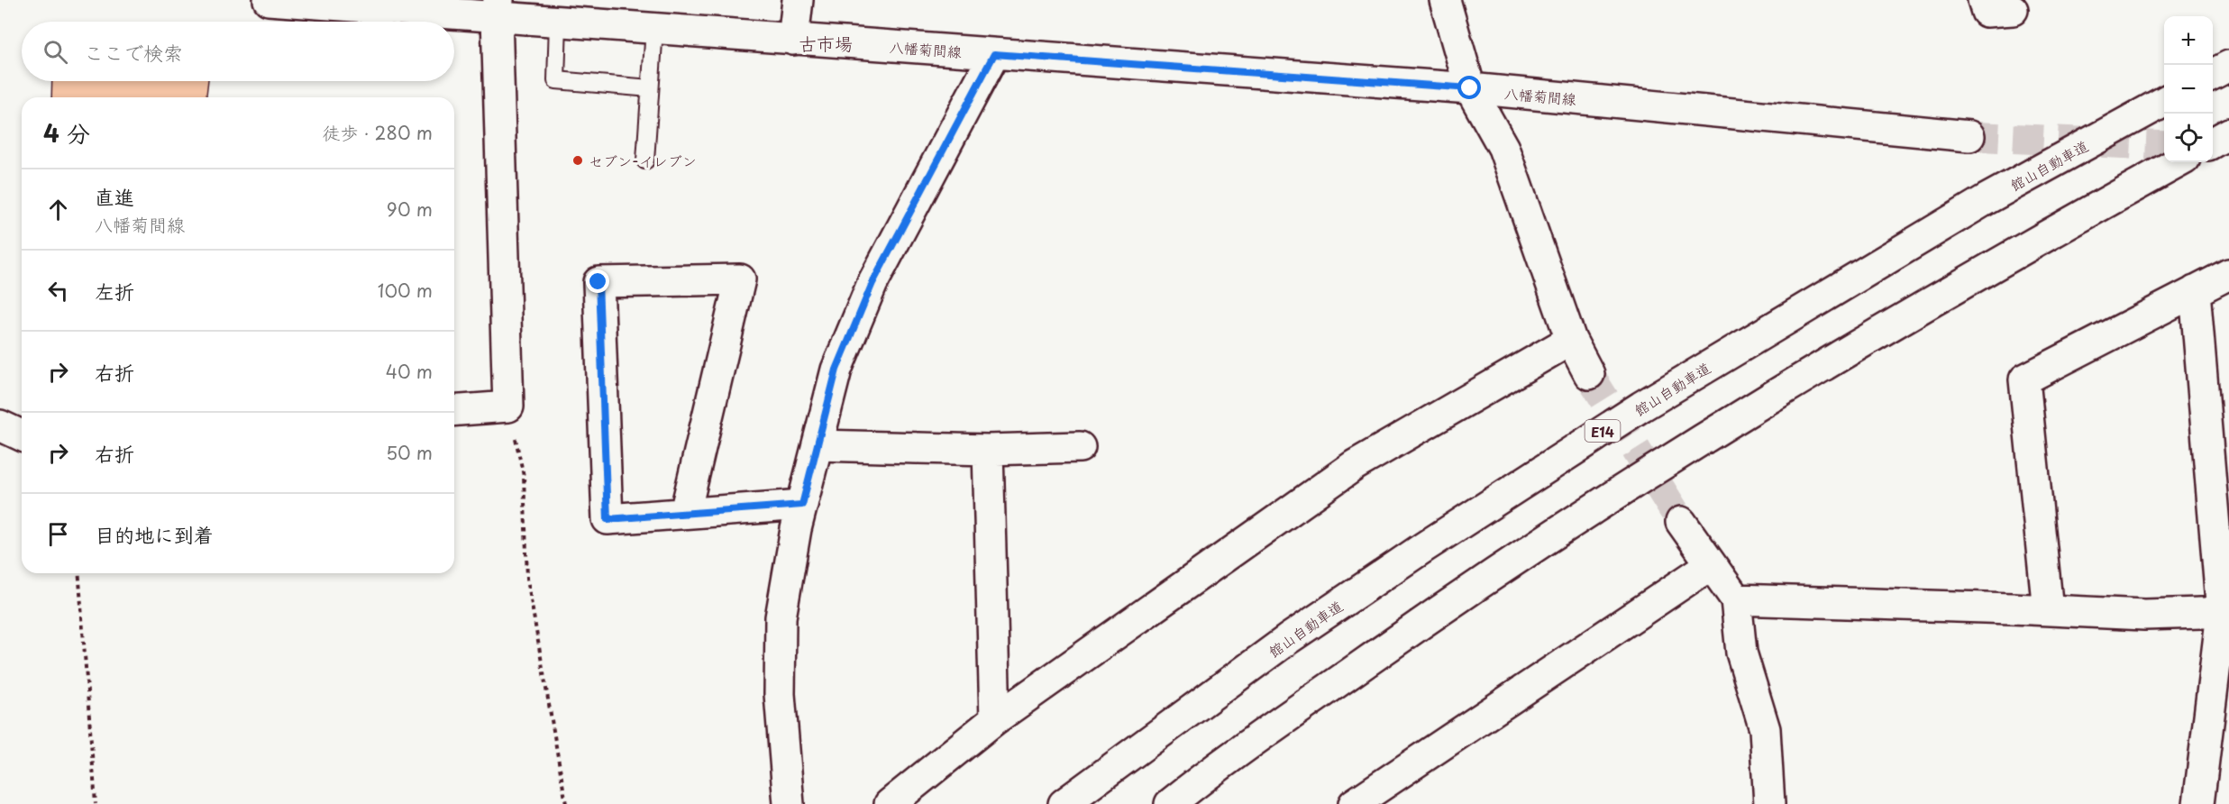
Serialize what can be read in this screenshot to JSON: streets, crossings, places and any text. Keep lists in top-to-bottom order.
{
  "streets": {
    "main road": ["八幡菊間線", "館山自動車道", "E14"]
  },
  "districts": ["古市場"],
  "places": ["セブン-イレブン"],
  "page": {
    "map_buttons": ["+", "−"],
    "search": "ここで検索",
    "heading": ["4 分", "徒歩 · 280 m"],
    "list": [
      ["直進", "八幡菊間線", "90 m"],
      ["左折", "100 m"],
      ["右折", "40 m"],
      ["右折", "50 m"],
      "目的地に到着"
    ]
  }
}
